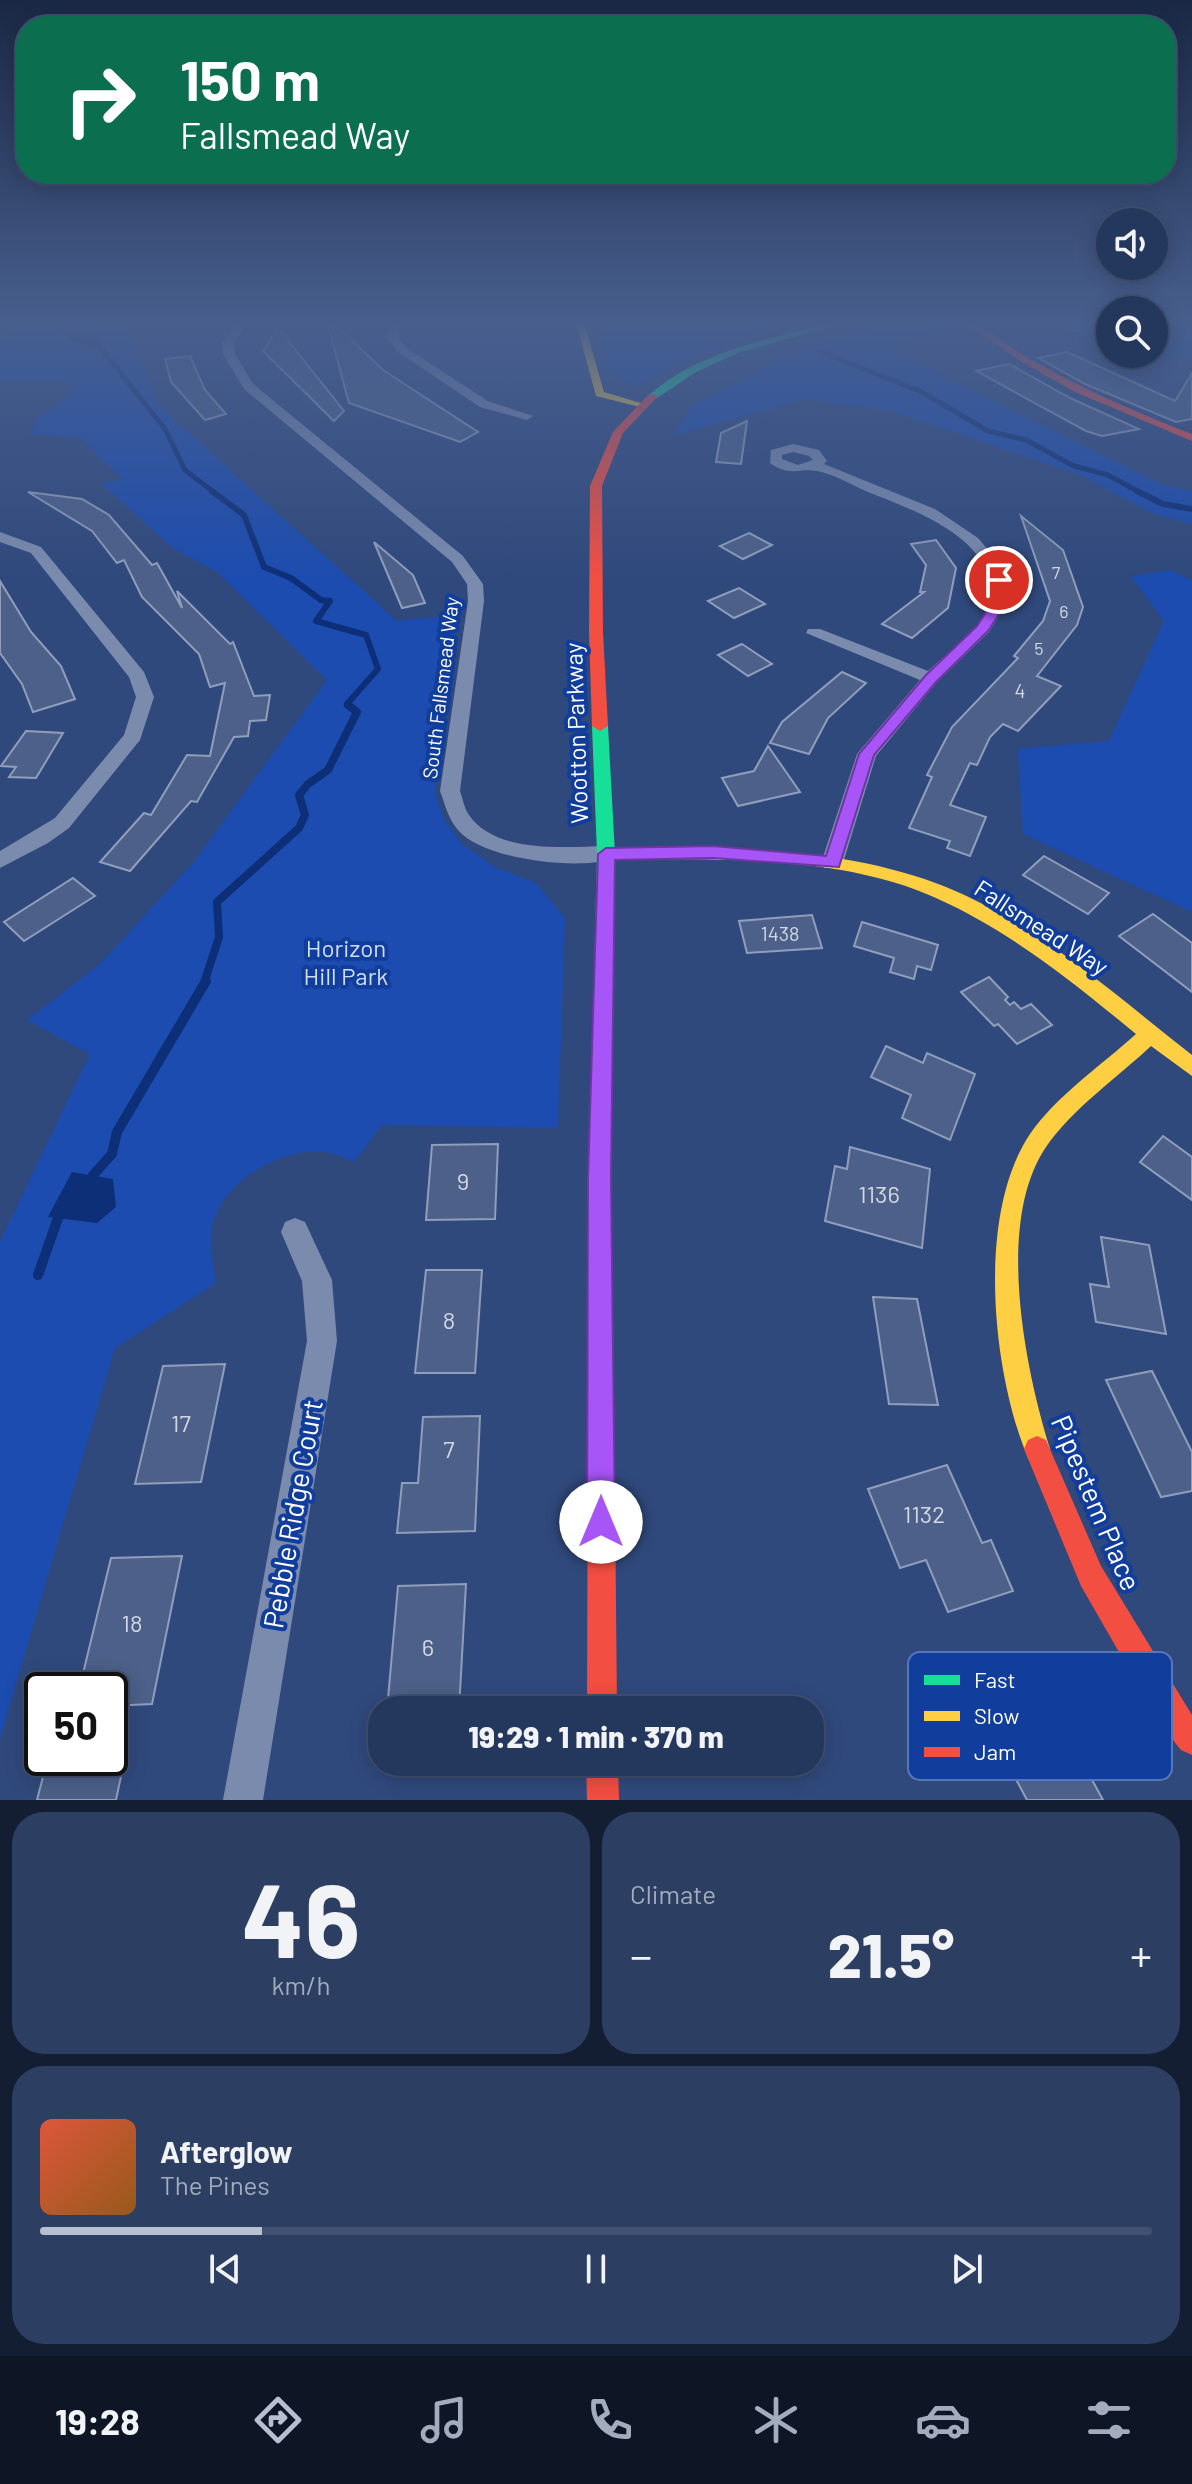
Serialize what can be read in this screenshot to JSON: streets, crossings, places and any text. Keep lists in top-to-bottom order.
{
  "streets": {
    "main road": ["Wootton Parkway", "Fallsmead Way", "Pipestem Place"],
    "street": ["South Fallsmead Way", "Pebble Ridge Court"]
  },
  "crossings": [
    ["South Fallsmead Way", "Wootton Parkway"],
    ["South Fallsmead Way", "Fallsmead Way"],
    ["Wootton Parkway", "Fallsmead Way"],
    ["Fallsmead Way", "Pipestem Place"]
  ],
  "parks": ["Horizon Hill Park"],
  "house_numbers": [
    "7",
    "6",
    "5",
    "4",
    "1438",
    "9",
    "1136",
    "8",
    "17",
    "7",
    "1132",
    "18",
    "6"
  ],
  "legend": ["Fast", "Slow", "Jam"],
  "page": {
    "turn": ["150 m", "Fallsmead Way"],
    "limit": "50",
    "trip": "19:29 · 1 min · 370 m",
    "tile": [
      ["46", "km/h"],
      "Climate"
    ],
    "heat": ["−", "21.5°", "+"],
    "song": ["Afterglow", "The Pines"],
    "tabs": "19:28"
  }
}
